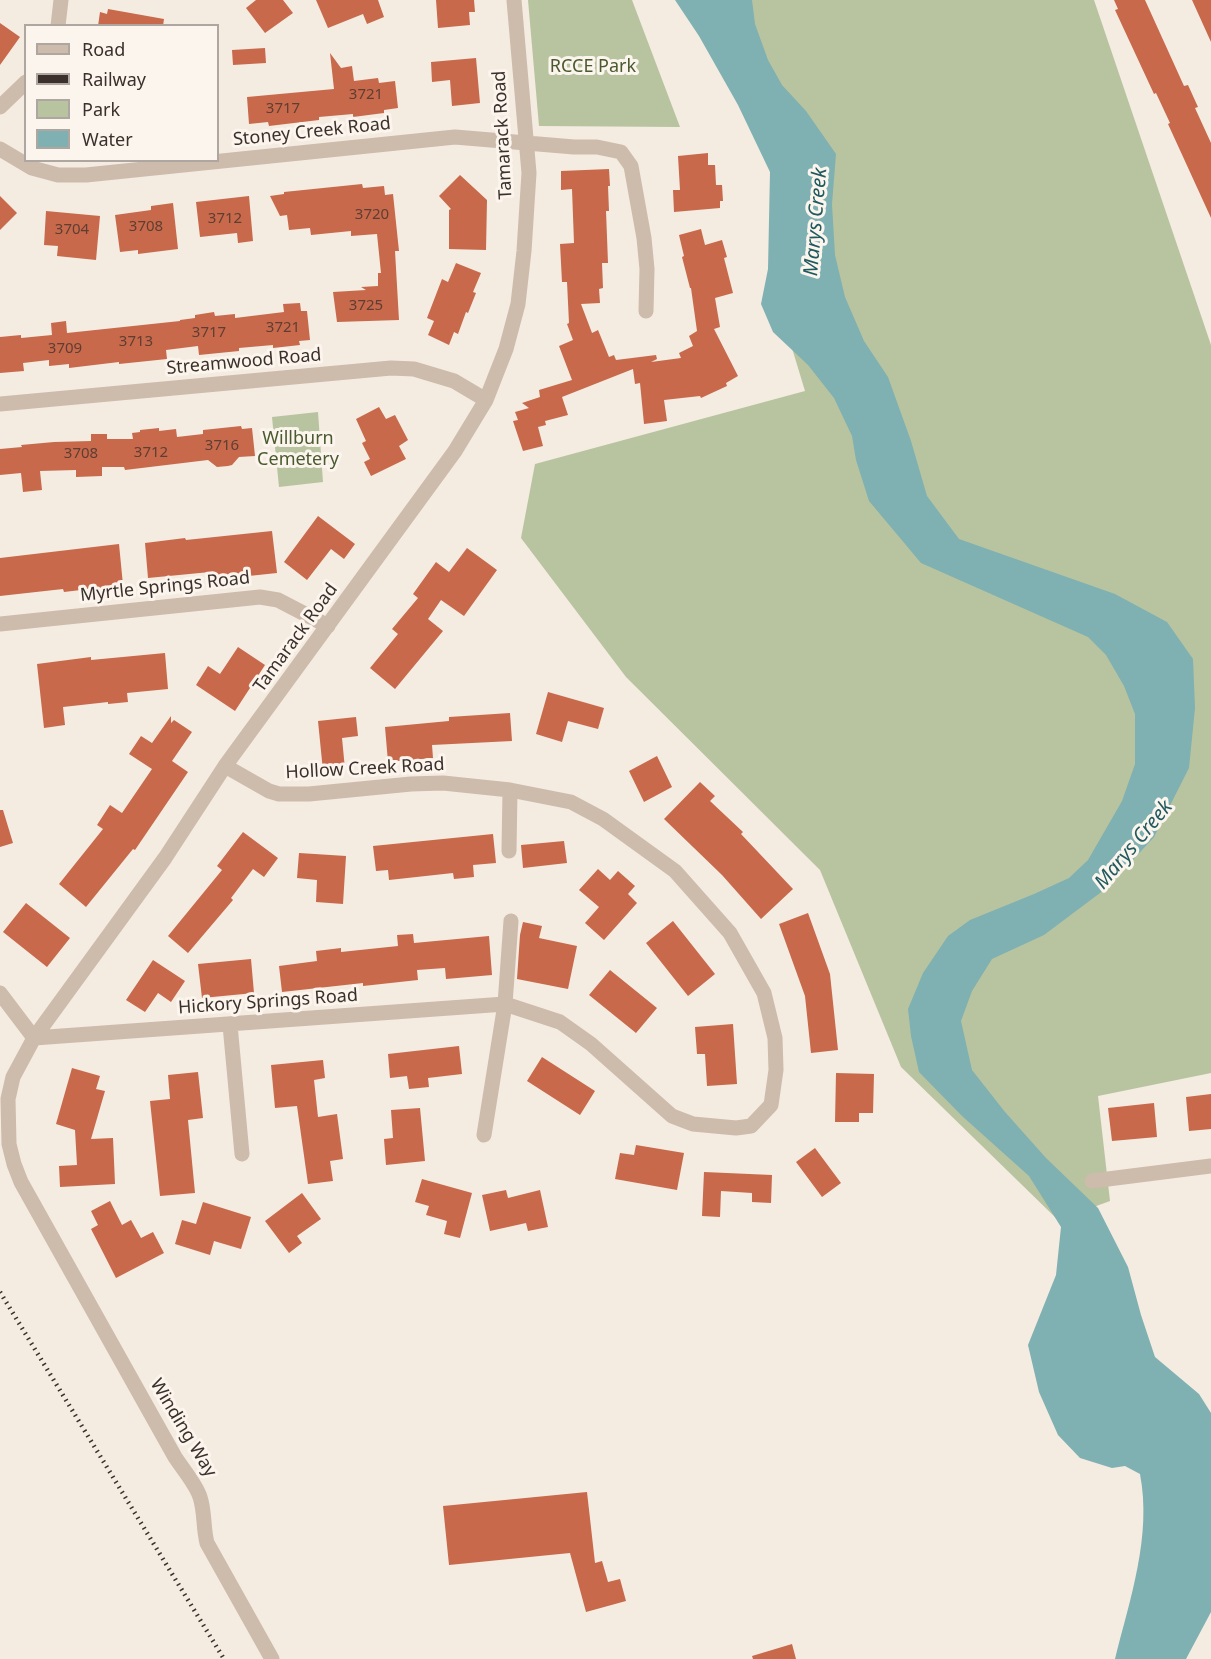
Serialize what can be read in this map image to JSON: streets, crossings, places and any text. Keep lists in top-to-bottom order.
{
  "streets": {
    "street": [
      "Stoney Creek Road",
      "Tamarack Road",
      "Streamwood Road",
      "Myrtle Springs Road",
      "Hollow Creek Road",
      "Hickory Springs Road",
      "Winding Way"
    ]
  },
  "crossings": [
    ["Stoney Creek Road", "Tamarack Road"],
    ["Tamarack Road", "Streamwood Road"],
    ["Tamarack Road", "Myrtle Springs Road"],
    ["Tamarack Road", "Hollow Creek Road"],
    ["Tamarack Road", "Hickory Springs Road"],
    ["Tamarack Road", "Winding Way"],
    ["Hollow Creek Road", "Hickory Springs Road"]
  ],
  "water": ["Marys Creek"],
  "parks": ["RCCE Park", "Willburn Cemetery"],
  "house_numbers": [
    "3721",
    "3717",
    "3720",
    "3712",
    "3708",
    "3704",
    "3725",
    "3721",
    "3717",
    "3713",
    "3709",
    "3716",
    "3712",
    "3708"
  ],
  "legend": [
    "Road",
    "Railway",
    "Park",
    "Water"
  ]
}
